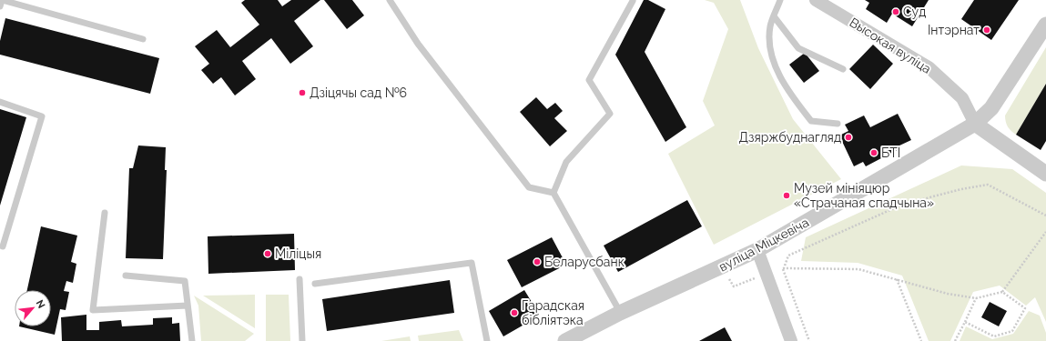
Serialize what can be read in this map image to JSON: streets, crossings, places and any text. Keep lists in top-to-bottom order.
{
  "streets": {
    "street": ["Высокая вуліца", "вуліца Міцкевіча"]
  },
  "crossings": [
    ["Высокая вуліца", "вуліца Міцкевіча"]
  ],
  "places": [
    "Суд",
    "Інтэрнат",
    "Дзіцячы сад №6",
    "Дзяржбуднагляд",
    "БТІ",
    "Музей мініяцюр «Страчаная спадчына»",
    "Міліцыя",
    "Беларусбанк",
    "Гарадская бібліятэка"
  ],
  "north": "top right"
}
